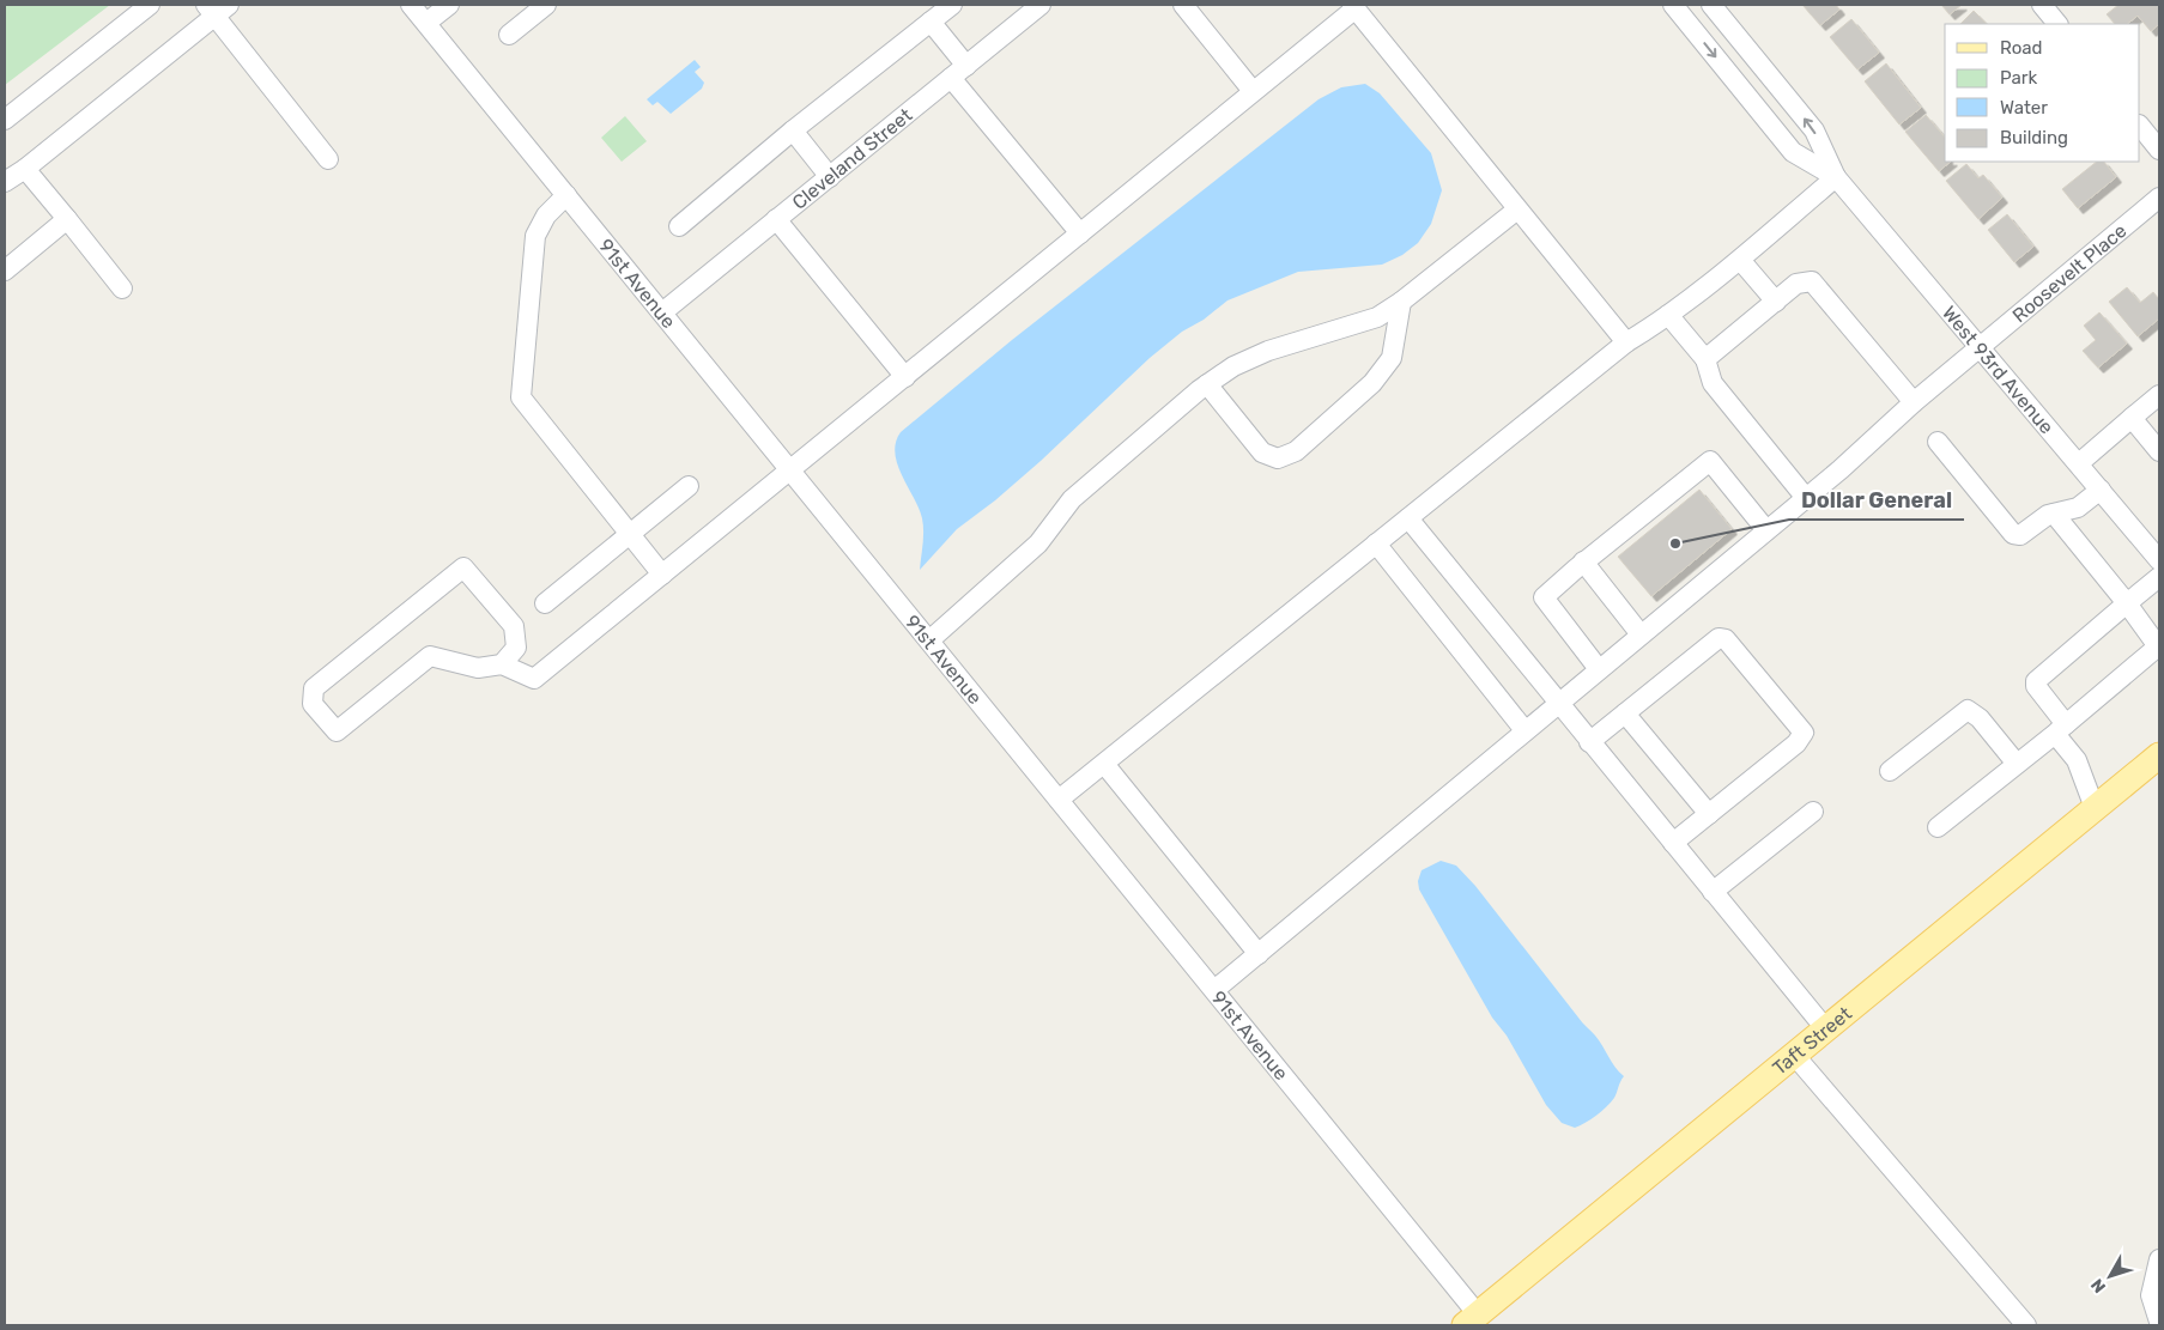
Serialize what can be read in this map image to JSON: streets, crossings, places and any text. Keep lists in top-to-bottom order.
{
  "streets": {
    "main road": ["Taft Street"],
    "street": [
      "Cleveland Street",
      "Roosevelt Place",
      "91st Avenue",
      "West 93rd Avenue"
    ]
  },
  "crossings": [
    ["Cleveland Street", "91st Avenue"],
    ["Roosevelt Place", "91st Avenue"],
    ["Roosevelt Place", "West 93rd Avenue"],
    ["91st Avenue", "Taft Street"]
  ],
  "places": ["Dollar General"],
  "legend": [
    "Road",
    "Park",
    "Water",
    "Building"
  ],
  "north": "bottom left"
}
